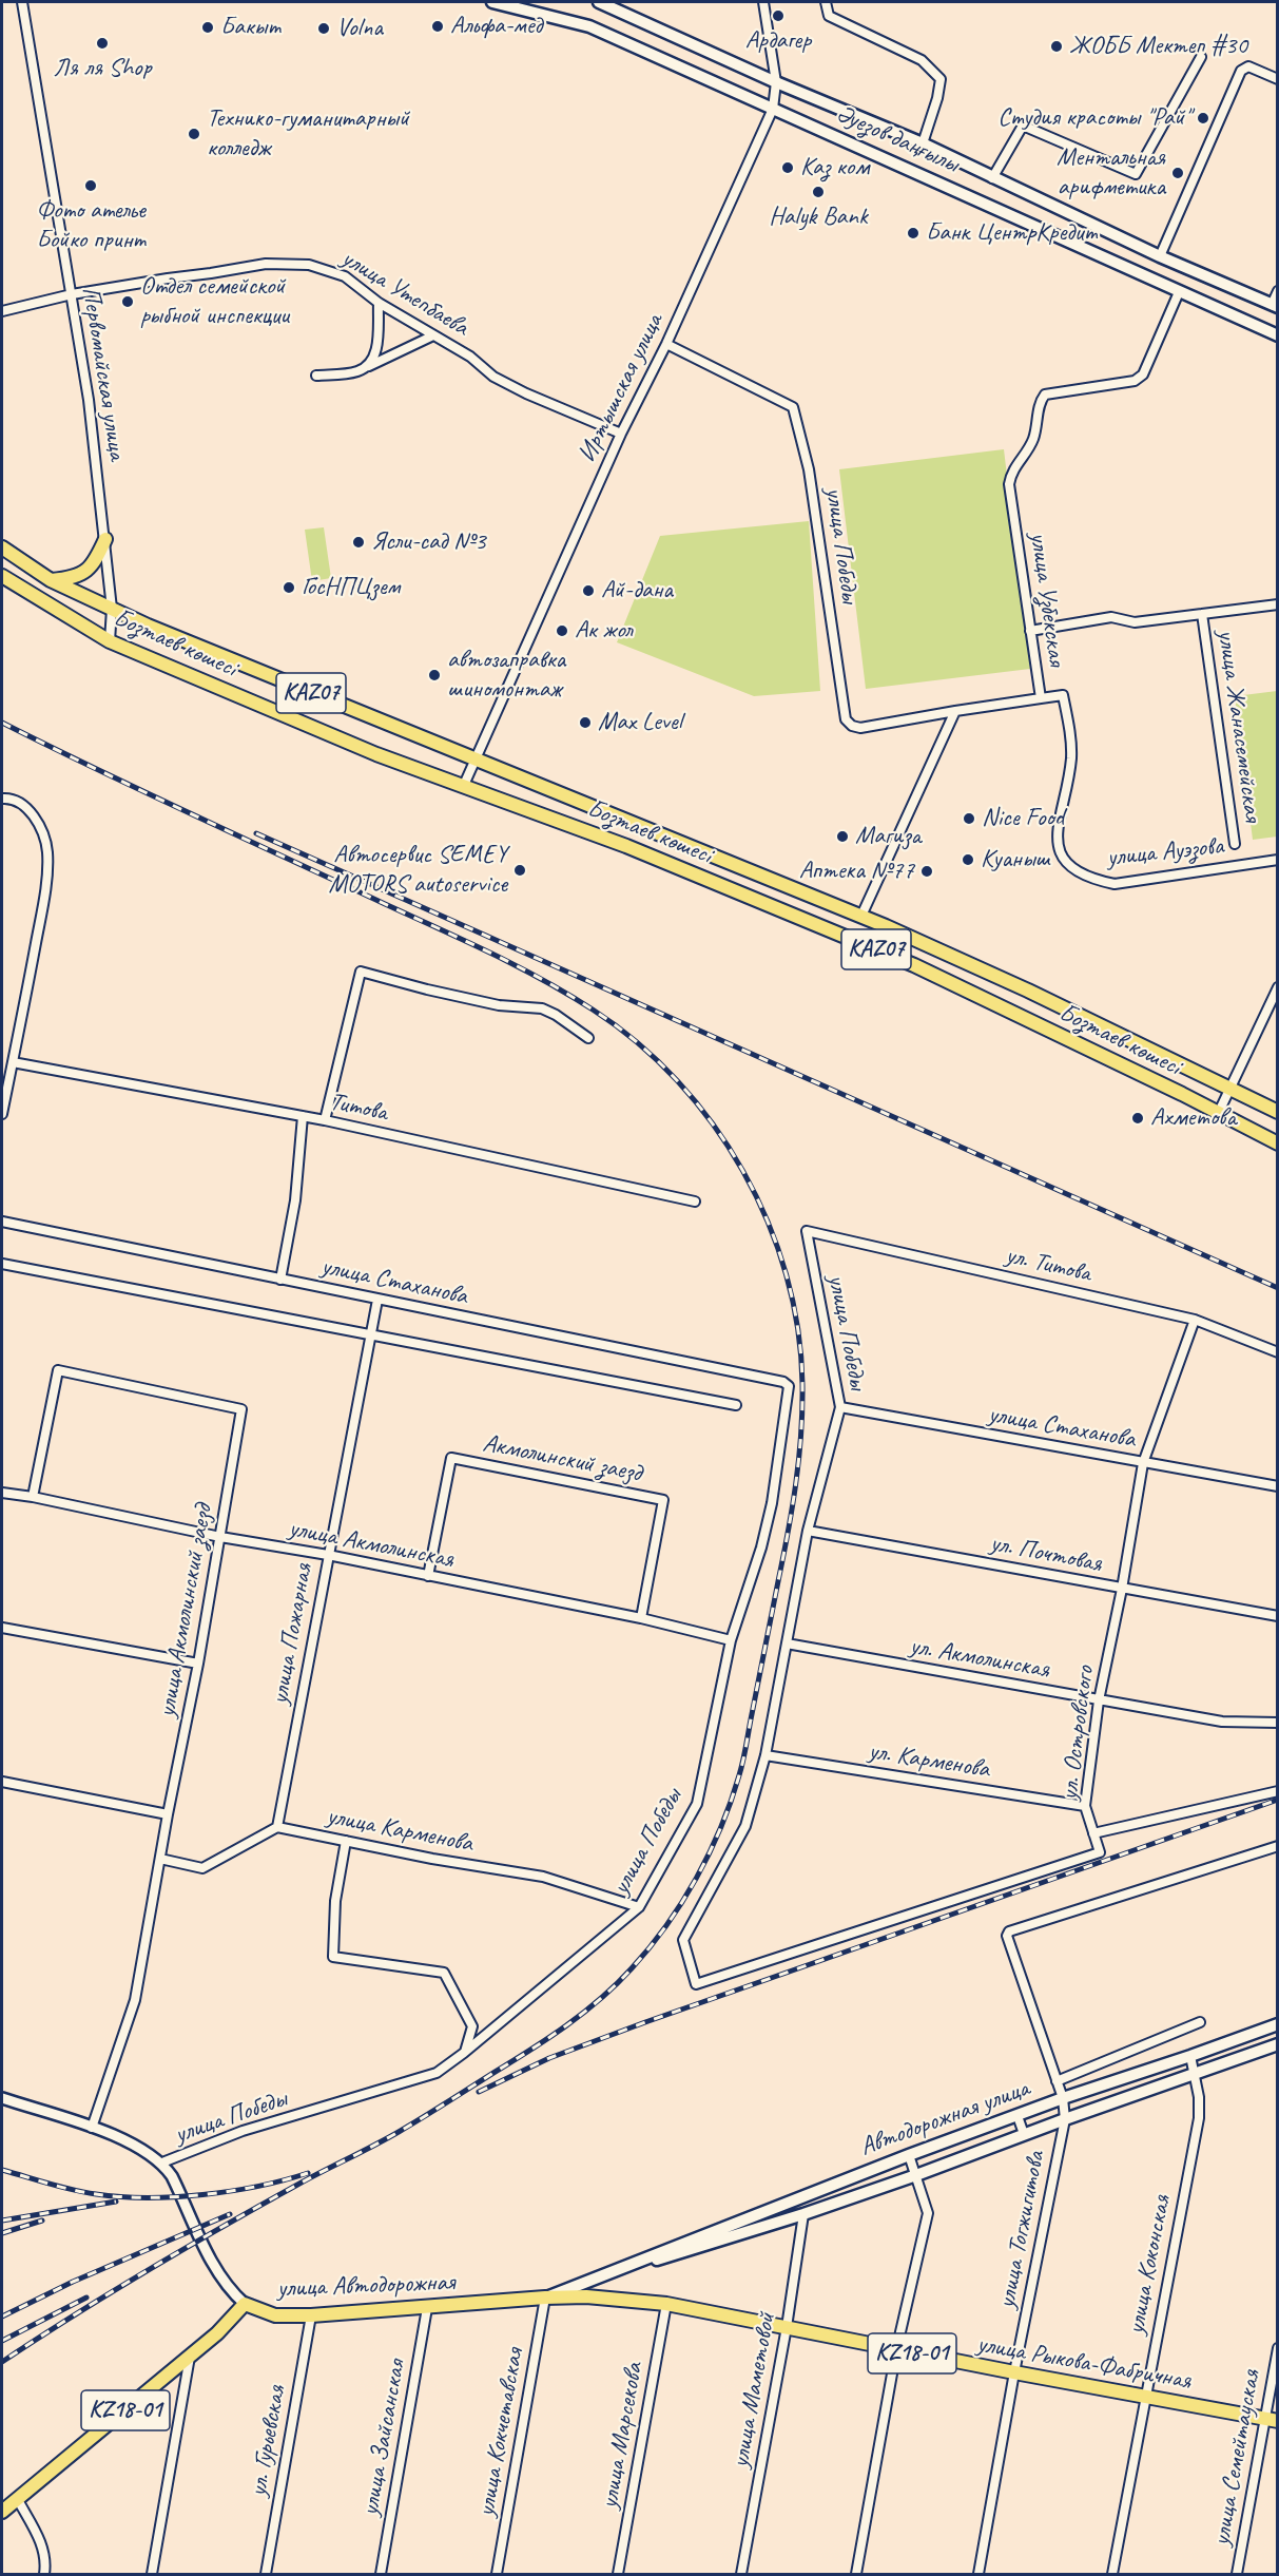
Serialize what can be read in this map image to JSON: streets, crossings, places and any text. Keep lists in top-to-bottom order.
{
  "streets": {
    "main road": [
      "Әуезов даңғылы",
      "Бозтаев көшесі",
      "KAZ07",
      "Автодорожная улица",
      "улица Автодорожная",
      "KZ18-01",
      "улица Рыкова-Фабричная"
    ],
    "street": [
      "улица Утепбаева",
      "Первомайская улица",
      "Иртышская улица",
      "улица Победы",
      "улица Узбекская",
      "улица Жанасемейская",
      "улица Ауэзова",
      "Титова",
      "ул. Титова",
      "улица Стаханова",
      "Акмолинский заезд",
      "улица Акмолинская",
      "ул. Почтовая",
      "улица Акмолинский заезд",
      "улица Пожарная",
      "ул. Акмолинская",
      "ул. Островского",
      "ул. Карменова",
      "улица Карменова",
      "улица Тогжигитова",
      "улица Коконская",
      "улица Маметовой",
      "улица Кокчетавская",
      "улица Марсекова",
      "улица Зайсанская",
      "ул. Гурьевская",
      "улица Семейтауская"
    ]
  },
  "crossings": [
    ["Әуезов даңғылы", "Иртышская улица"],
    ["Әуезов даңғылы", "улица Узбекская"],
    ["улица Утепбаева", "Первомайская улица"],
    ["улица Утепбаева", "Иртышская улица"],
    ["Первомайская улица", "Бозтаев көшесі"],
    ["Иртышская улица", "улица Победы"],
    ["Иртышская улица", "Бозтаев көшесі"],
    ["улица Победы", "улица Узбекская"],
    ["улица Победы", "ул. Титова"],
    ["улица Победы", "улица Стаханова"],
    ["улица Победы", "улица Акмолинская"],
    ["улица Победы", "ул. Почтовая"],
    ["улица Победы", "ул. Акмолинская"],
    ["улица Победы", "ул. Островского"],
    ["улица Победы", "ул. Карменова"],
    ["улица Победы", "улица Карменова"],
    ["улица Узбекская", "улица Жанасемейская"],
    ["улица Узбекская", "улица Ауэзова"],
    ["ул. Титова", "ул. Островского"],
    ["улица Стаханова", "улица Пожарная"],
    ["улица Стаханова", "ул. Островского"],
    ["Акмолинский заезд", "улица Акмолинская"],
    ["улица Акмолинская", "улица Акмолинский заезд"],
    ["улица Акмолинская", "улица Пожарная"],
    ["ул. Почтовая", "ул. Островского"],
    ["улица Пожарная", "улица Карменова"],
    ["ул. Акмолинская", "ул. Островского"],
    ["ул. Островского", "ул. Карменова"],
    ["Автодорожная улица", "улица Тогжигитова"],
    ["Автодорожная улица", "улица Коконская"],
    ["Автодорожная улица", "улица Автодорожная"],
    ["Автодорожная улица", "улица Рыкова-Фабричная"],
    ["Автодорожная улица", "улица Маметовой"],
    ["Автодорожная улица", "улица Кокчетавская"],
    ["улица Тогжигитова", "улица Рыкова-Фабричная"],
    ["улица Коконская", "улица Рыкова-Фабричная"],
    ["улица Автодорожная", "улица Рыкова-Фабричная"],
    ["улица Автодорожная", "улица Кокчетавская"],
    ["улица Автодорожная", "улица Зайсанская"],
    ["улица Автодорожная", "ул. Гурьевская"],
    ["улица Рыкова-Фабричная", "улица Маметовой"],
    ["улица Рыкова-Фабричная", "улица Кокчетавская"],
    ["улица Рыкова-Фабричная", "улица Марсекова"],
    ["улица Рыкова-Фабричная", "улица Семейтауская"]
  ],
  "places": [
    "Ардагер",
    "Альфа-мед",
    "Бакыт",
    "Volna",
    "Ля ля Shop",
    "ЖОББ Мектеп #30",
    "Студия красоты \"Рай\"",
    "Технико-гуманитарный колледж",
    "Каз ком",
    "Ментальная арифметика",
    "Фото ателье Бойко принт",
    "Halyk Bank",
    "Банк ЦентрКредит",
    "Отдел семейской рыбной инспекции",
    "Ясли-сад №3",
    "ГосНПЦзем",
    "Ай-дана",
    "Ак жол",
    "автозаправка шиномонтаж",
    "Max Level",
    "Nice Food",
    "Магиза",
    "Куаныш",
    "Автосервис SEMEY MOTORS autoservice",
    "Аптека №77",
    "Ахметова"
  ]
}
